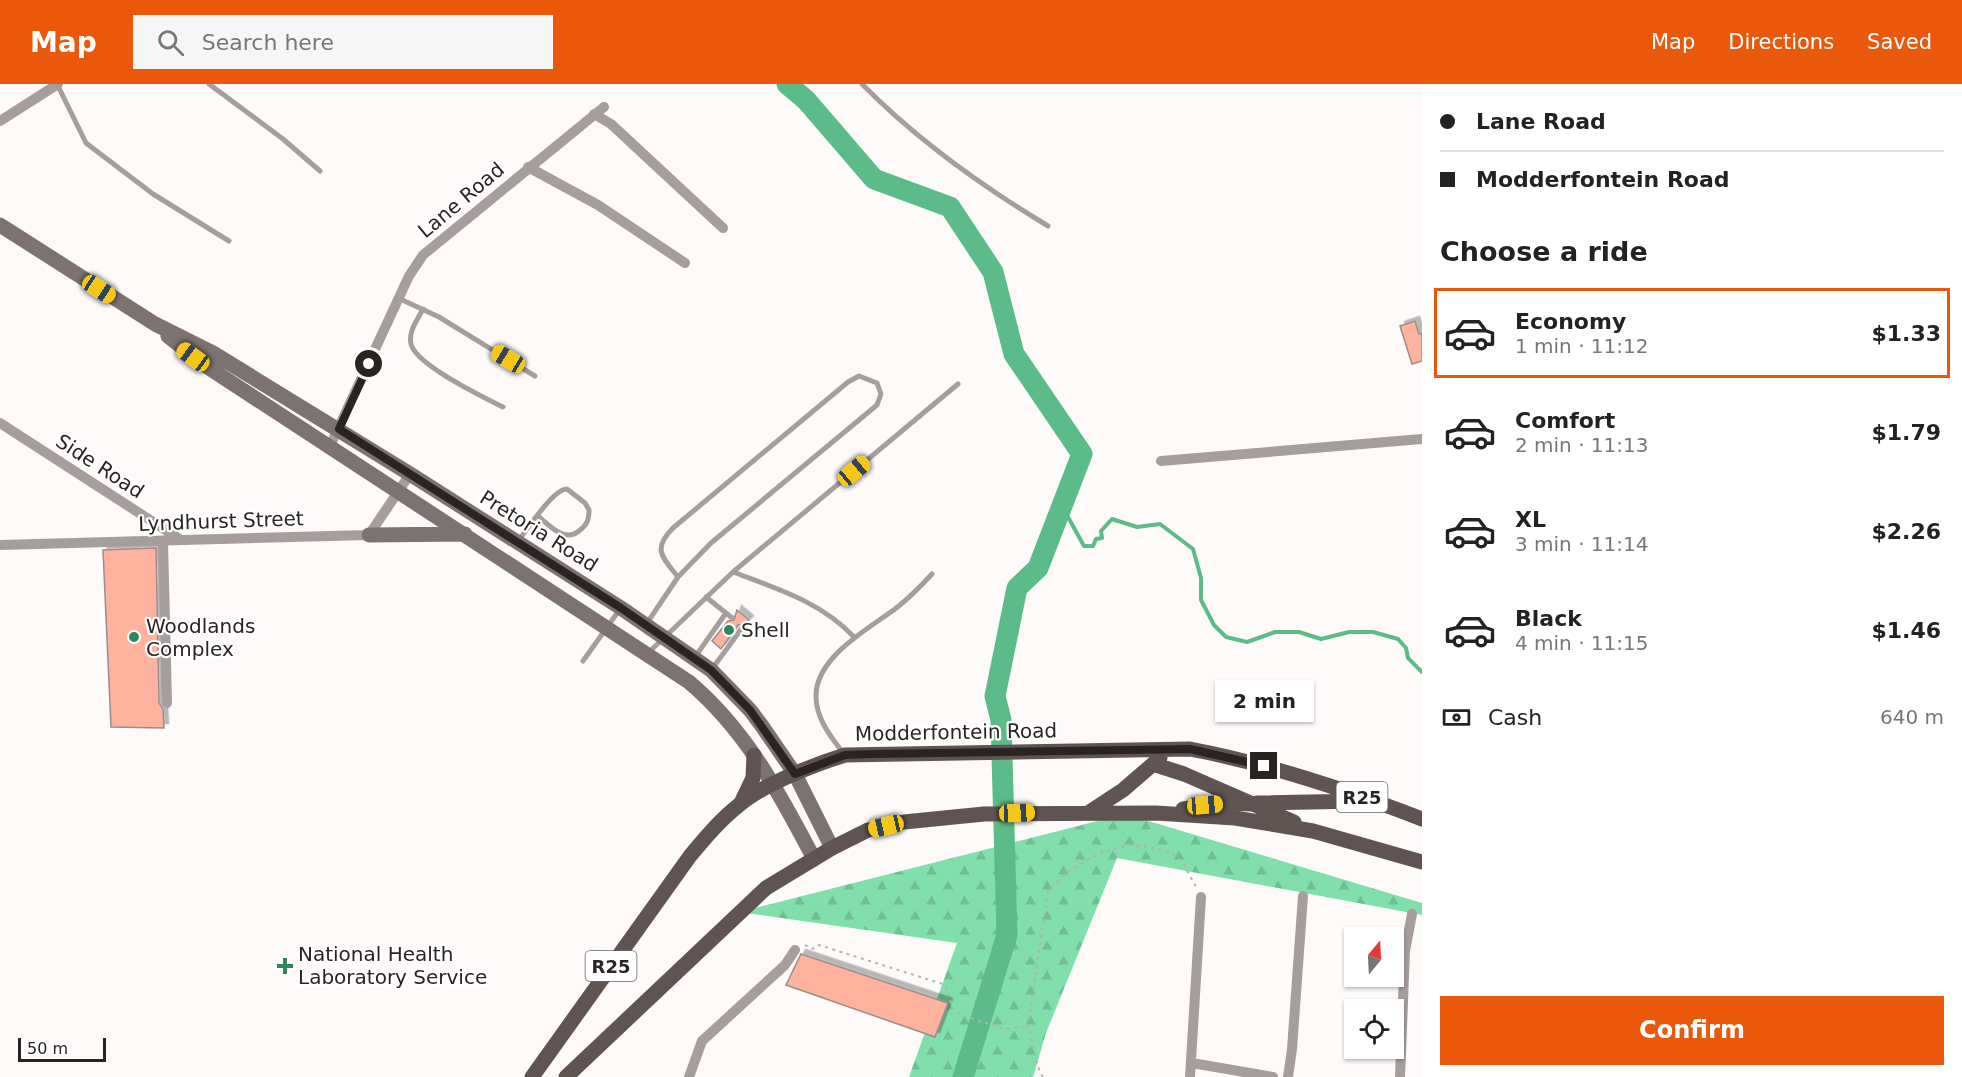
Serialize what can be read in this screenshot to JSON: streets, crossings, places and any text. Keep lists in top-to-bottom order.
{
  "streets": {
    "main road": ["Pretoria Road", "Modderfontein Road", "R25"],
    "street": ["Lane Road", "Side Road", "Lyndhurst Street"]
  },
  "crossings": [
    ["Lane Road", "Pretoria Road"],
    ["Side Road", "Lyndhurst Street"],
    ["Pretoria Road", "Modderfontein Road"],
    ["Pretoria Road", "R25"]
  ],
  "places": {
    "other": ["Shell", "Woodlands Complex"],
    "health": ["National Health Laboratory Service"]
  },
  "scale_bar": "50 m",
  "north": "top",
  "page": {
    "header": "Map",
    "search": "Search here",
    "nav": ["Map", "Directions", "Saved"],
    "banner": ["Lane Road", "Modderfontein Road"],
    "heading": "Choose a ride",
    "list": [
      {
        "name": "Economy",
        "note": "1 min · 11:12",
        "value": "$1.33"
      },
      {
        "name": "Comfort",
        "note": "2 min · 11:13",
        "value": "$1.79"
      },
      {
        "name": "XL",
        "note": "3 min · 11:14",
        "value": "$2.26"
      },
      {
        "name": "Black",
        "note": "4 min · 11:15",
        "value": "$1.46"
      }
    ],
    "bubble": "2 min",
    "pay": ["Cash", "640 m"],
    "buttons": "Confirm",
    "scale": "50 m"
  }
}
